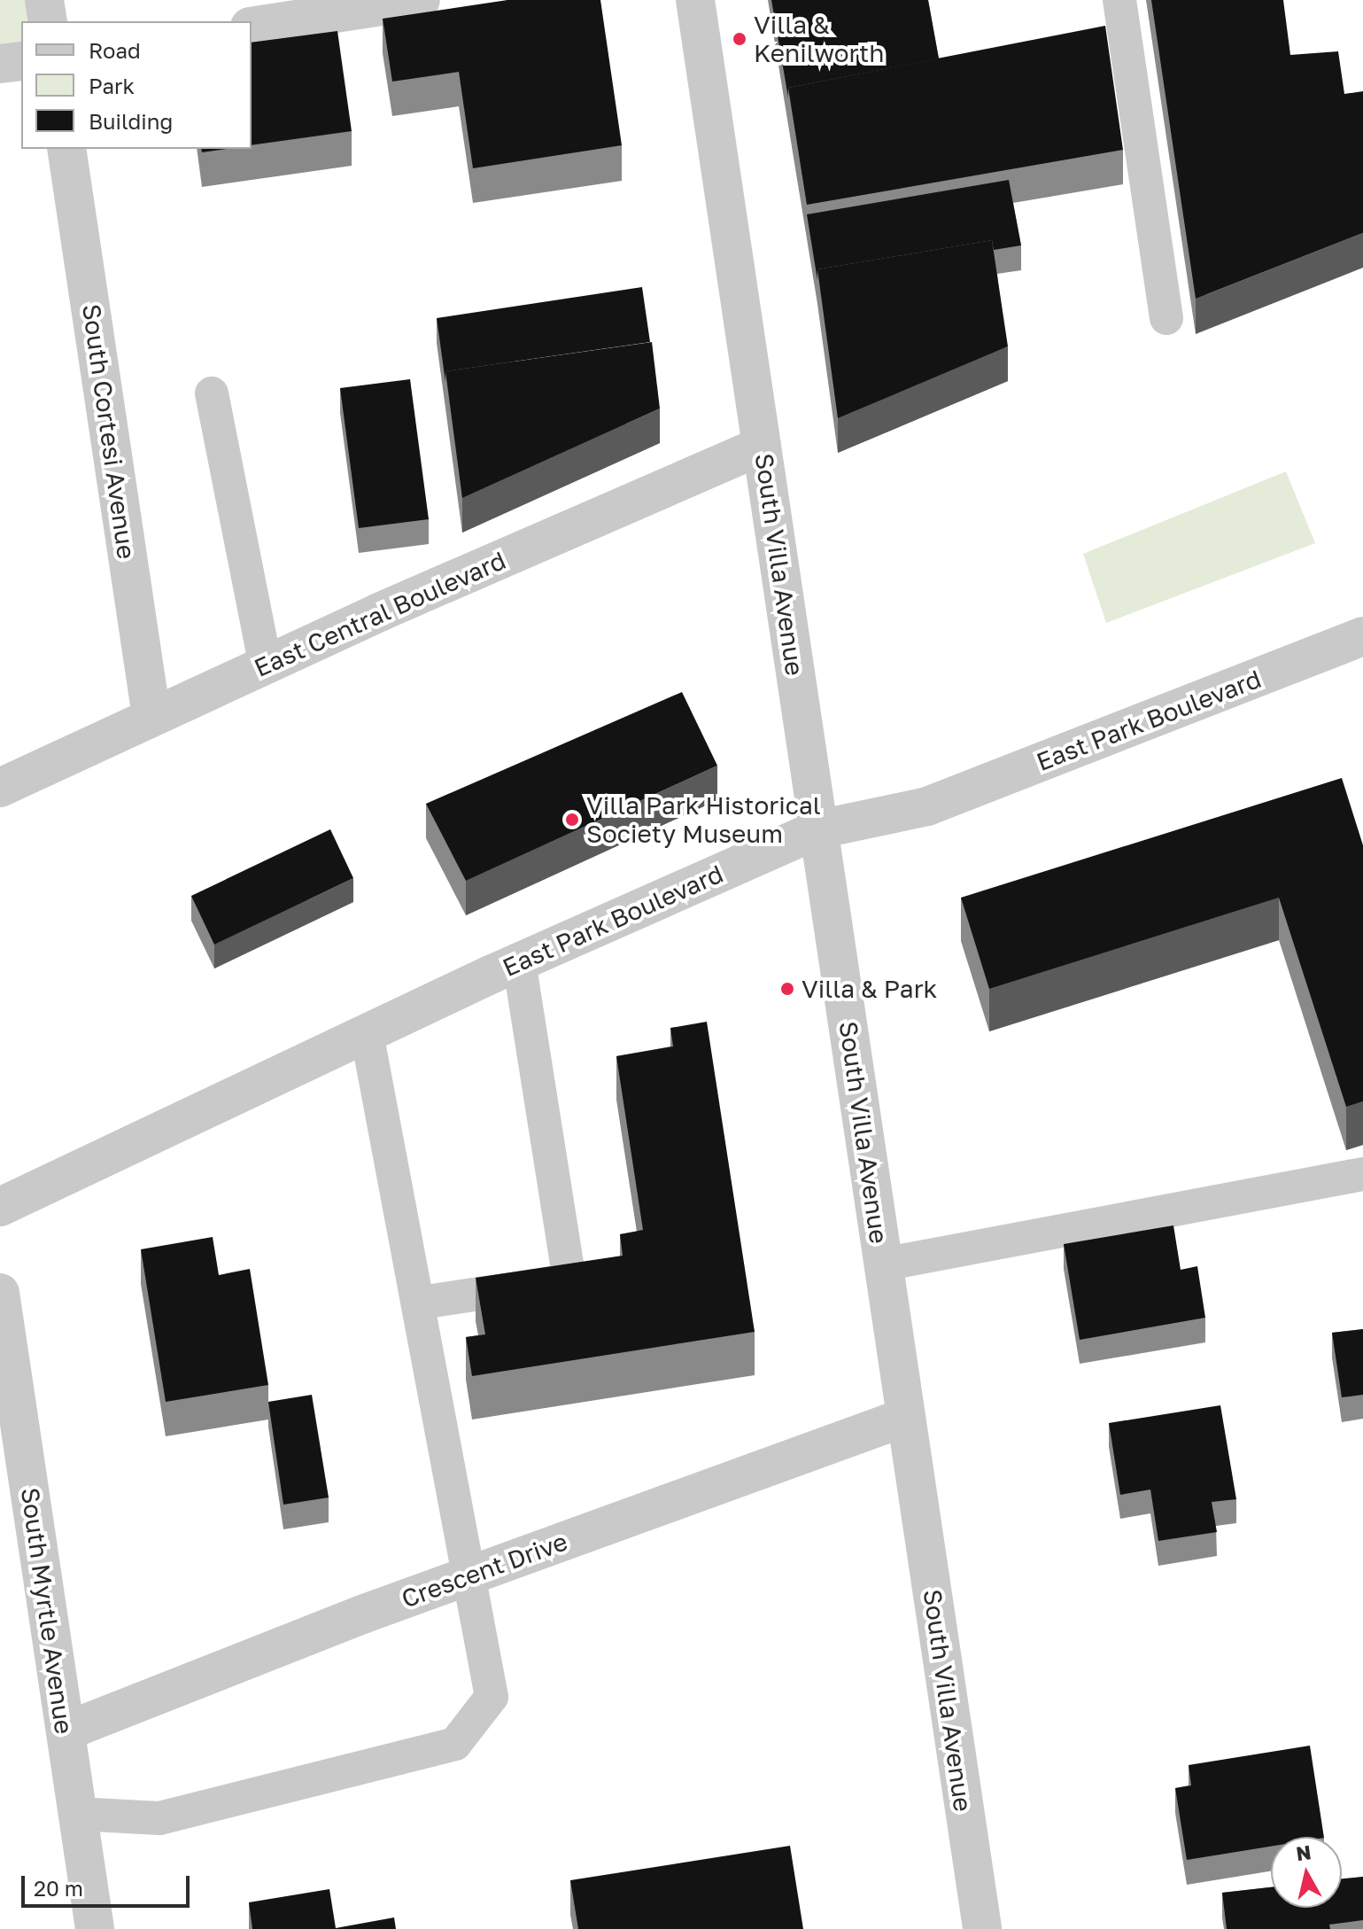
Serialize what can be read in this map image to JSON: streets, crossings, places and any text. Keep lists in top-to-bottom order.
{
  "streets": {
    "street": [
      "South Cortesi Avenue",
      "South Villa Avenue",
      "East Central Boulevard",
      "East Park Boulevard",
      "Crescent Drive",
      "South Myrtle Avenue"
    ]
  },
  "crossings": [
    ["South Cortesi Avenue", "East Central Boulevard"],
    ["South Villa Avenue", "East Central Boulevard"],
    ["South Villa Avenue", "East Park Boulevard"],
    ["South Villa Avenue", "Crescent Drive"],
    ["Crescent Drive", "South Myrtle Avenue"]
  ],
  "places": ["Villa & Kenilworth", "Villa Park Historical Society Museum", "Villa & Park"],
  "legend": ["Road", "Park", "Building"],
  "scale_bar": "20 m",
  "north": "top"
}
